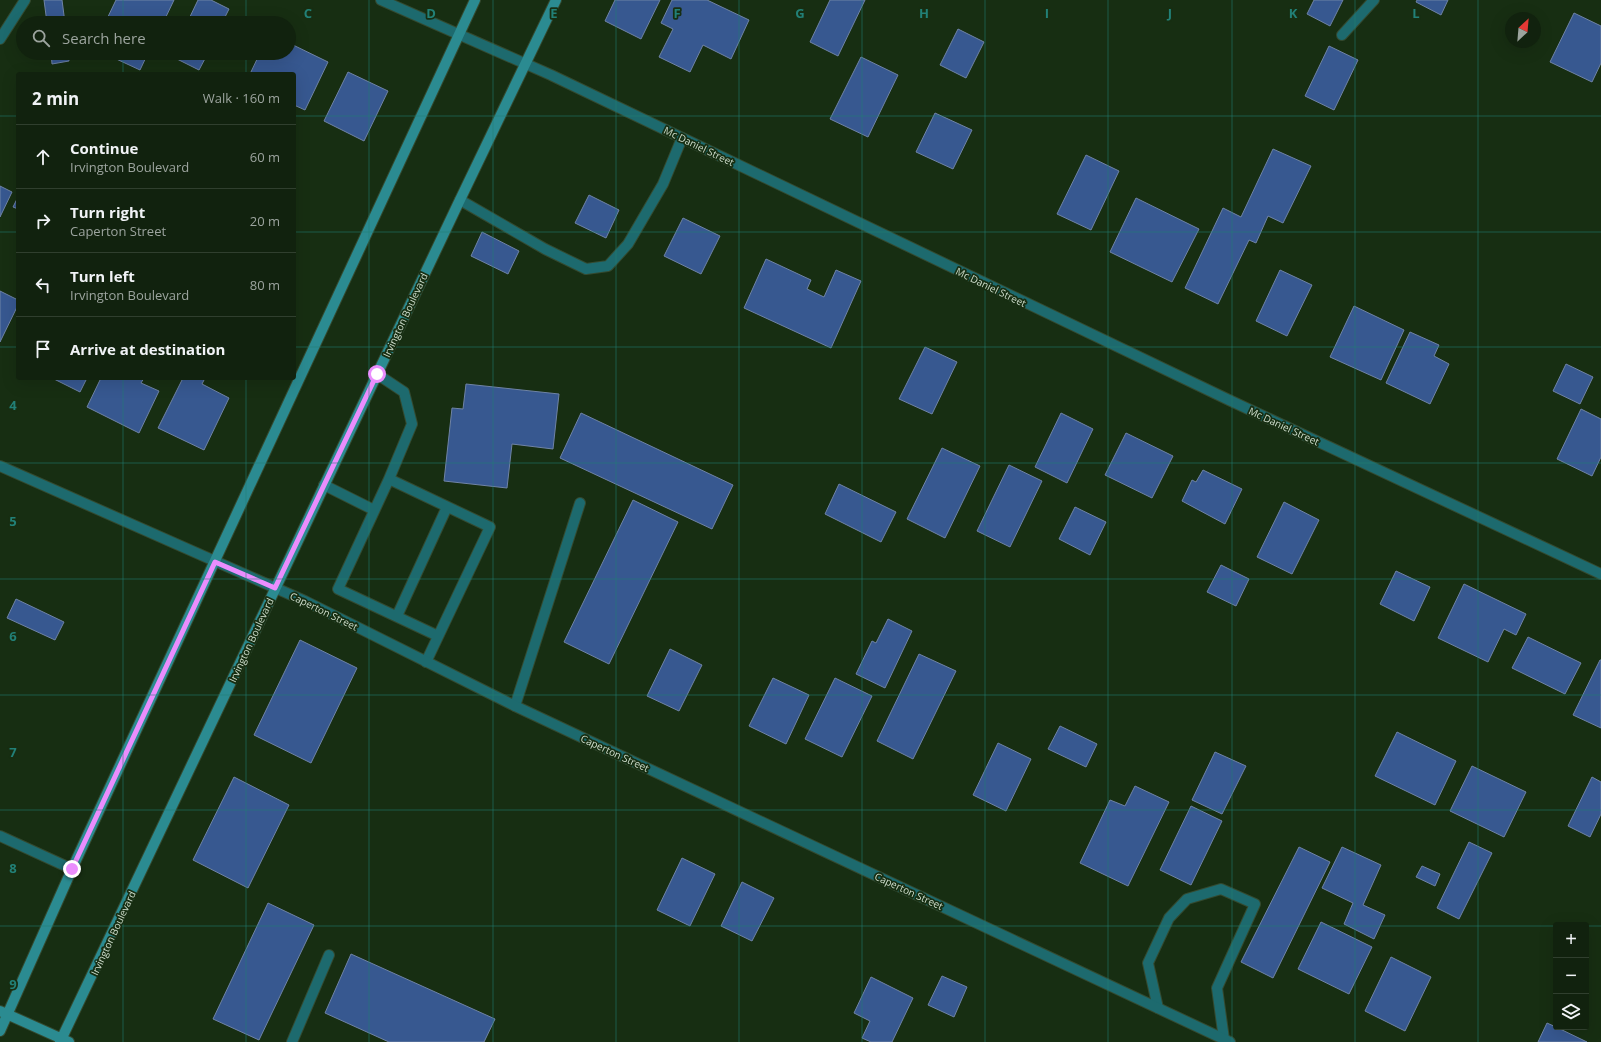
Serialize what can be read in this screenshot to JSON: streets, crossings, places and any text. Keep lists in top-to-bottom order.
{
  "streets": {
    "main road": ["Irvington Boulevard"],
    "street": ["Mc Daniel Street", "Caperton Street"]
  },
  "crossings": [
    ["Mc Daniel Street", "Irvington Boulevard"],
    ["Irvington Boulevard", "Caperton Street"]
  ],
  "north": "top right",
  "page": {
    "search": "Search here",
    "heading": ["2 min", "Walk · 160 m"],
    "list": [
      ["Continue", "Irvington Boulevard", "60 m"],
      ["Turn right", "Caperton Street", "20 m"],
      ["Turn left", "Irvington Boulevard", "80 m"],
      "Arrive at destination"
    ],
    "map_buttons": ["+", "−"]
  },
  "grid": {
    "columns": [
      "C",
      "D",
      "E",
      "F",
      "G",
      "H",
      "I",
      "J",
      "K",
      "L"
    ],
    "rows": [
      "4",
      "5",
      "6",
      "7",
      "8",
      "9"
    ]
  }
}
